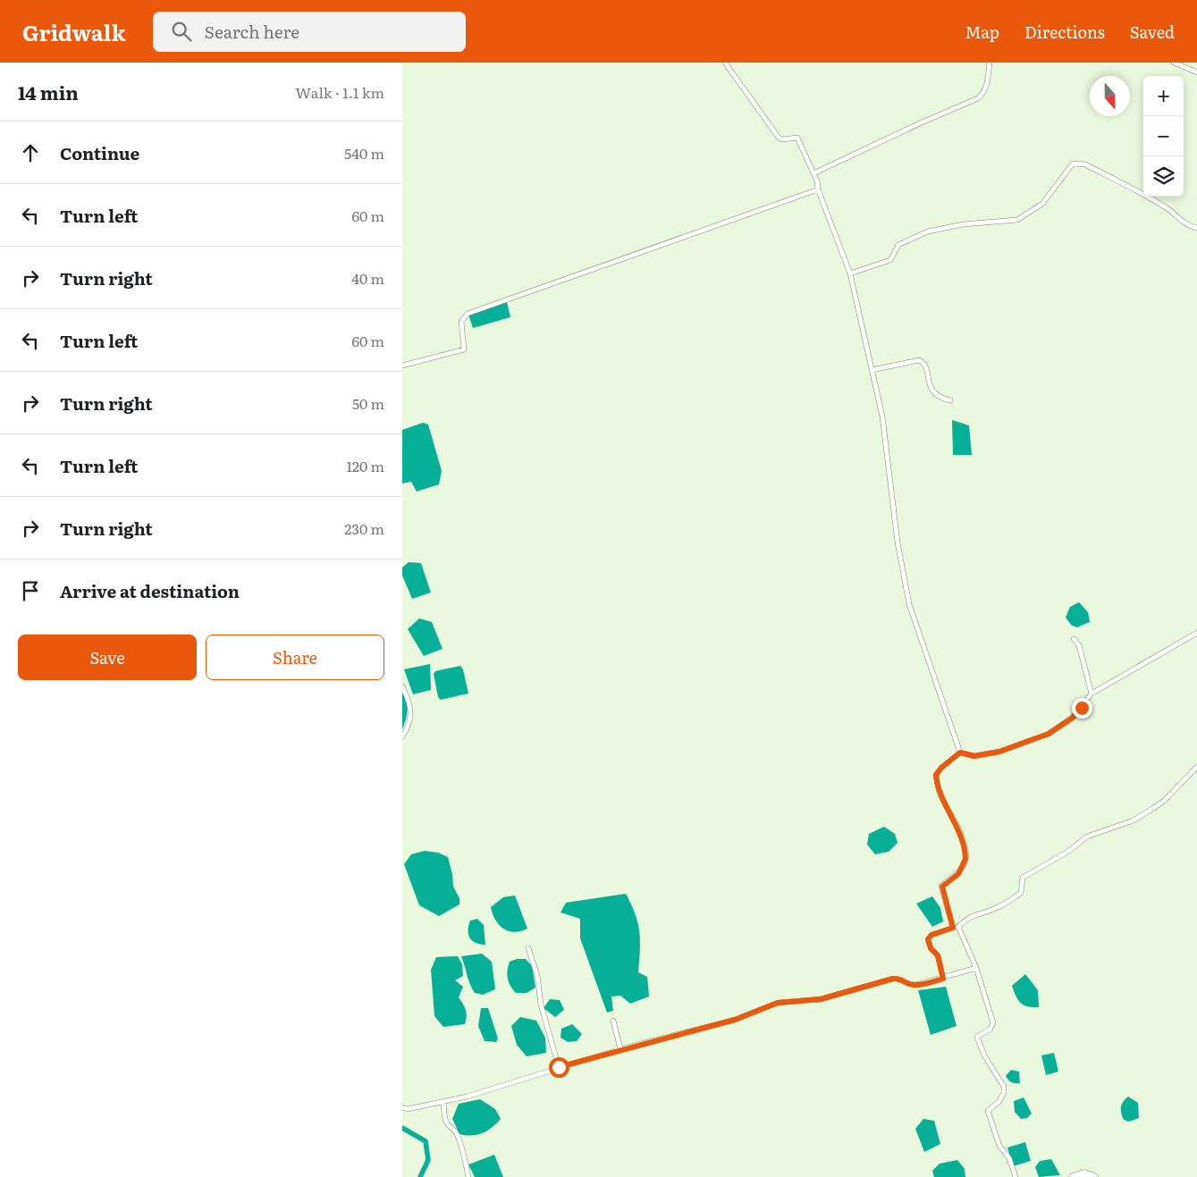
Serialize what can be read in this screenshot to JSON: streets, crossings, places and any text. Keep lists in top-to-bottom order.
{
  "north": "bottom",
  "page": {
    "header": "Gridwalk",
    "search": "Search here",
    "nav": ["Map", "Directions", "Saved"],
    "heading": ["14 min", "Walk · 1.1 km"],
    "map_buttons": ["+", "−"],
    "list": [
      ["Continue", "540 m"],
      ["Turn left", "60 m"],
      ["Turn right", "40 m"],
      ["Turn left", "60 m"],
      ["Turn right", "50 m"],
      ["Turn left", "120 m"],
      ["Turn right", "230 m"],
      "Arrive at destination"
    ],
    "buttons": ["Save", "Share"]
  }
}
